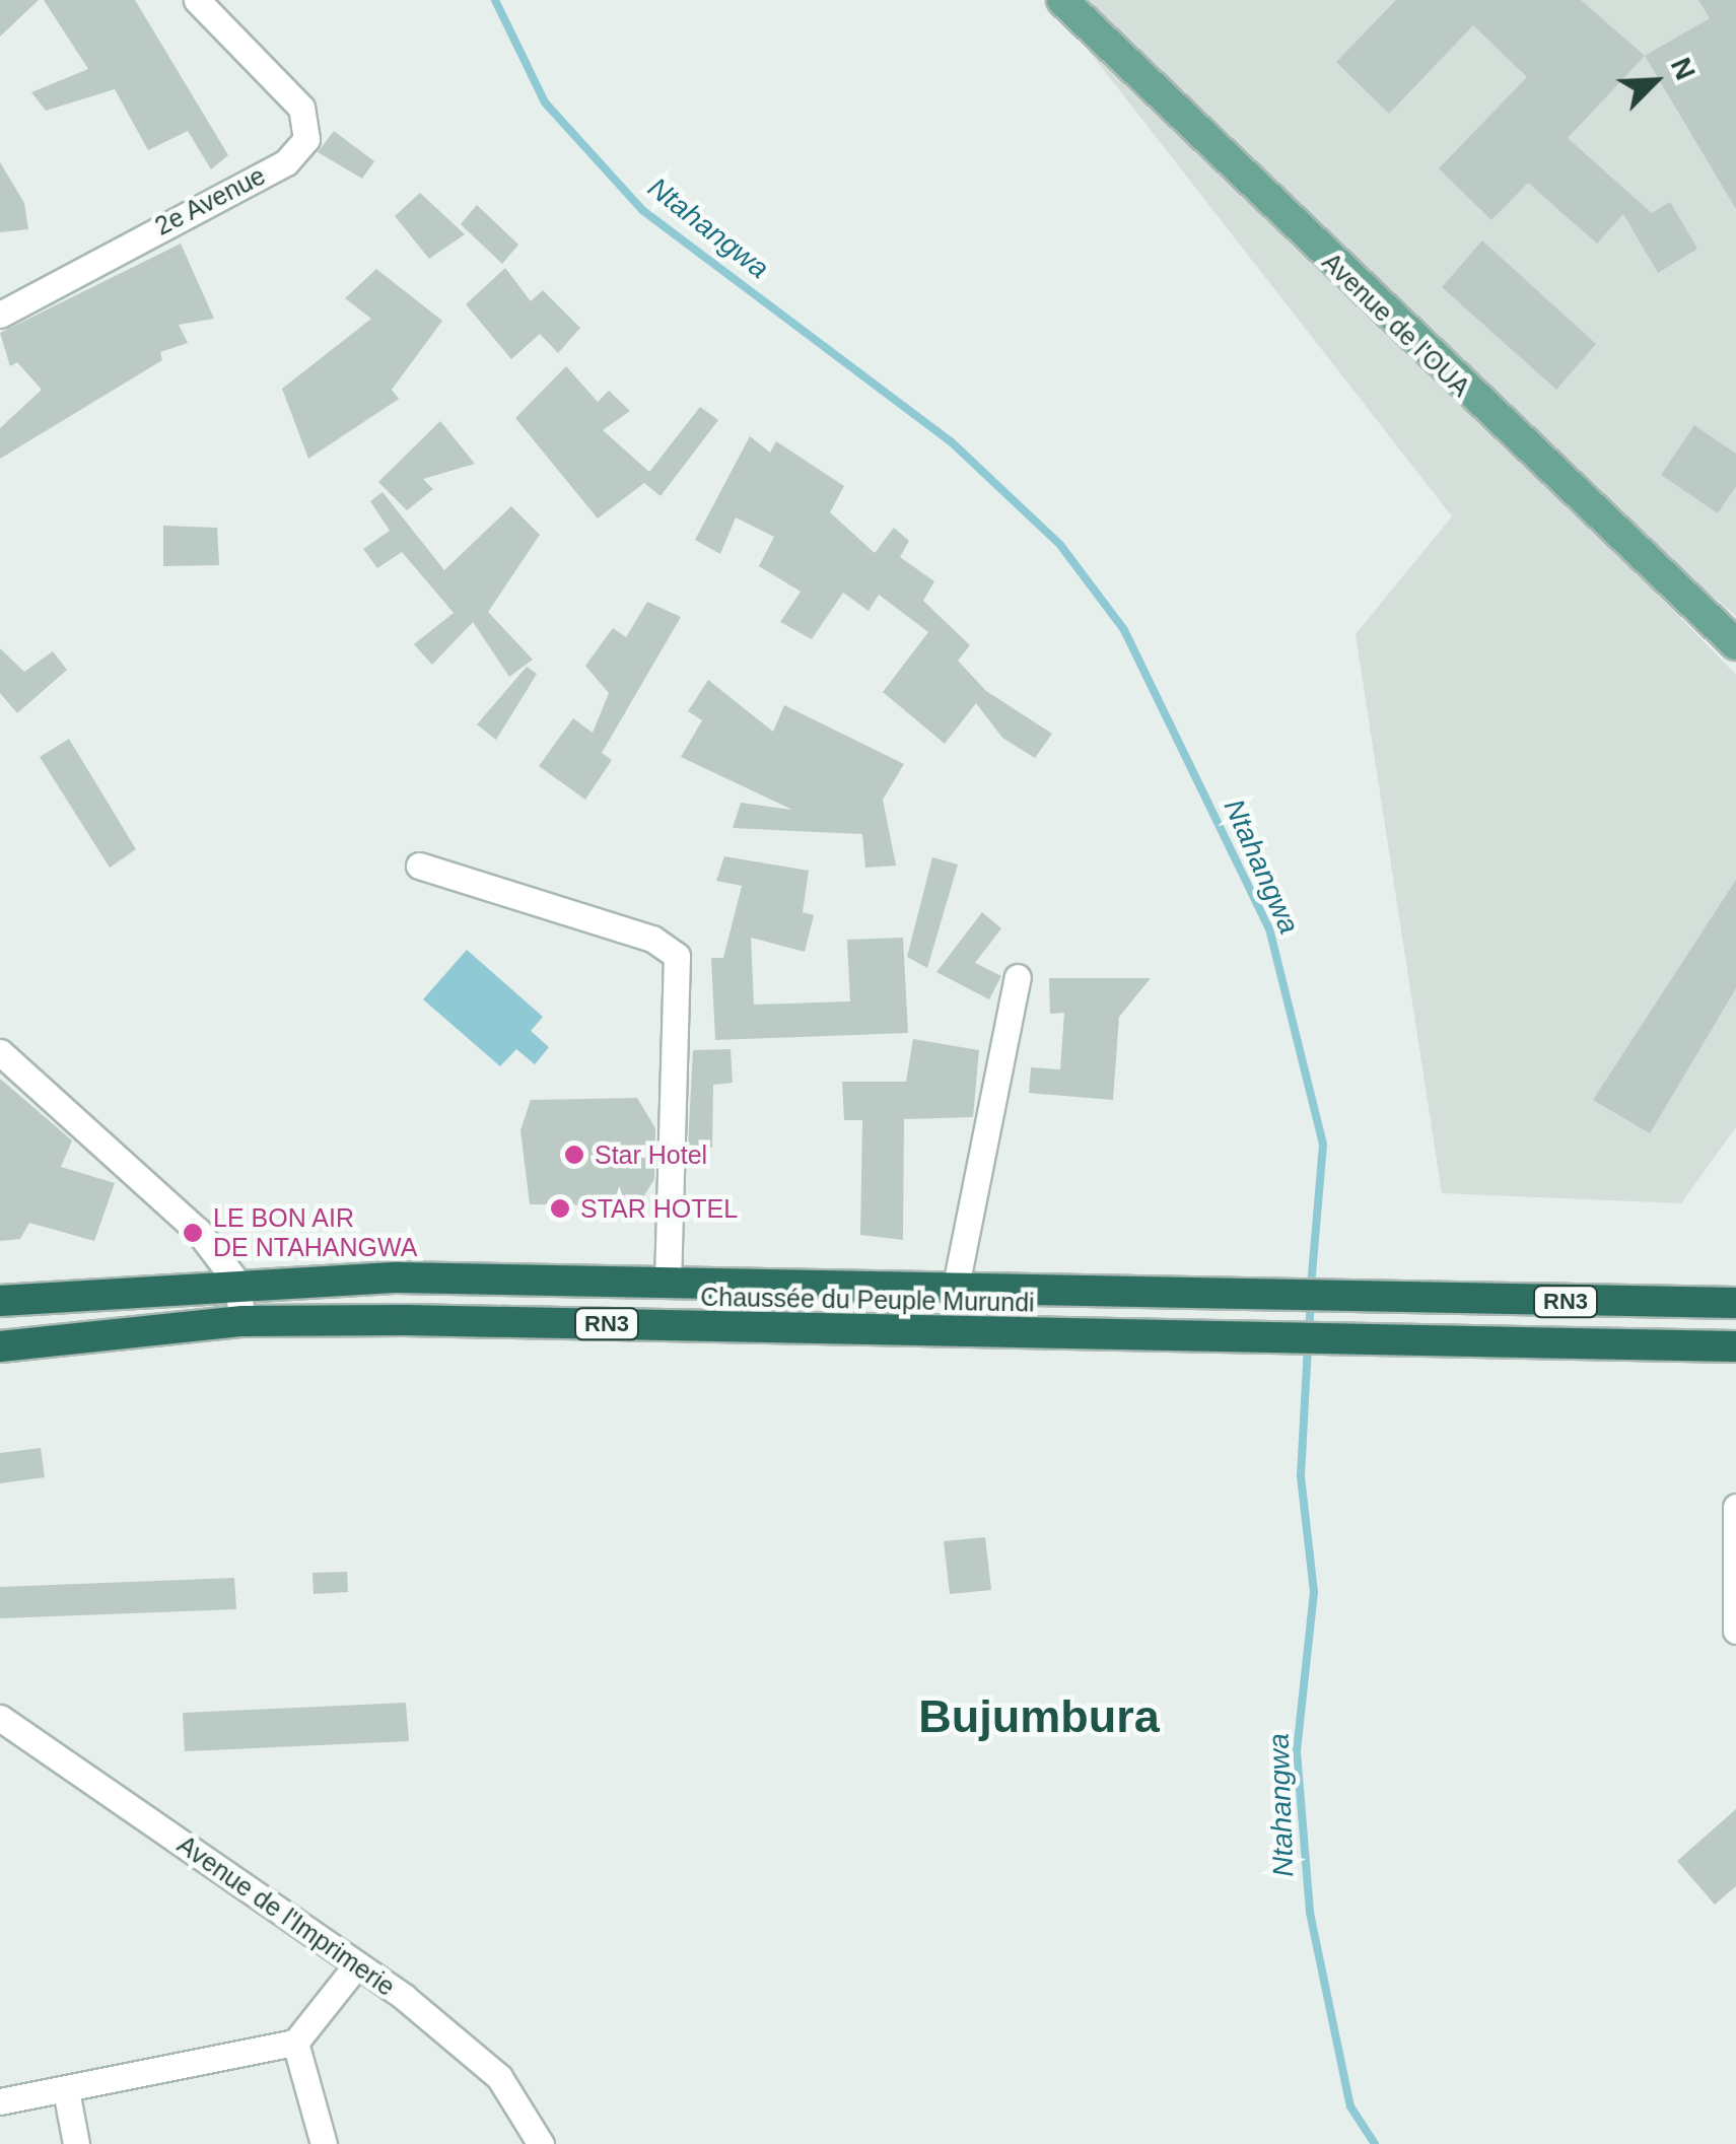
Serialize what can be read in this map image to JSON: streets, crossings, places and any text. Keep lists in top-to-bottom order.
{
  "streets": {
    "highway": ["Chaussée du Peuple Murundi", "RN3"],
    "main road": ["Avenue de l'OUA"],
    "street": ["2e Avenue", "Avenue de l'Imprimerie"]
  },
  "districts": ["Bujumbura"],
  "water": ["Ntahangwa"],
  "places": ["Star Hotel", "STAR HOTEL", "LE BON AIR DE NTAHANGWA"],
  "north": "top right"
}
